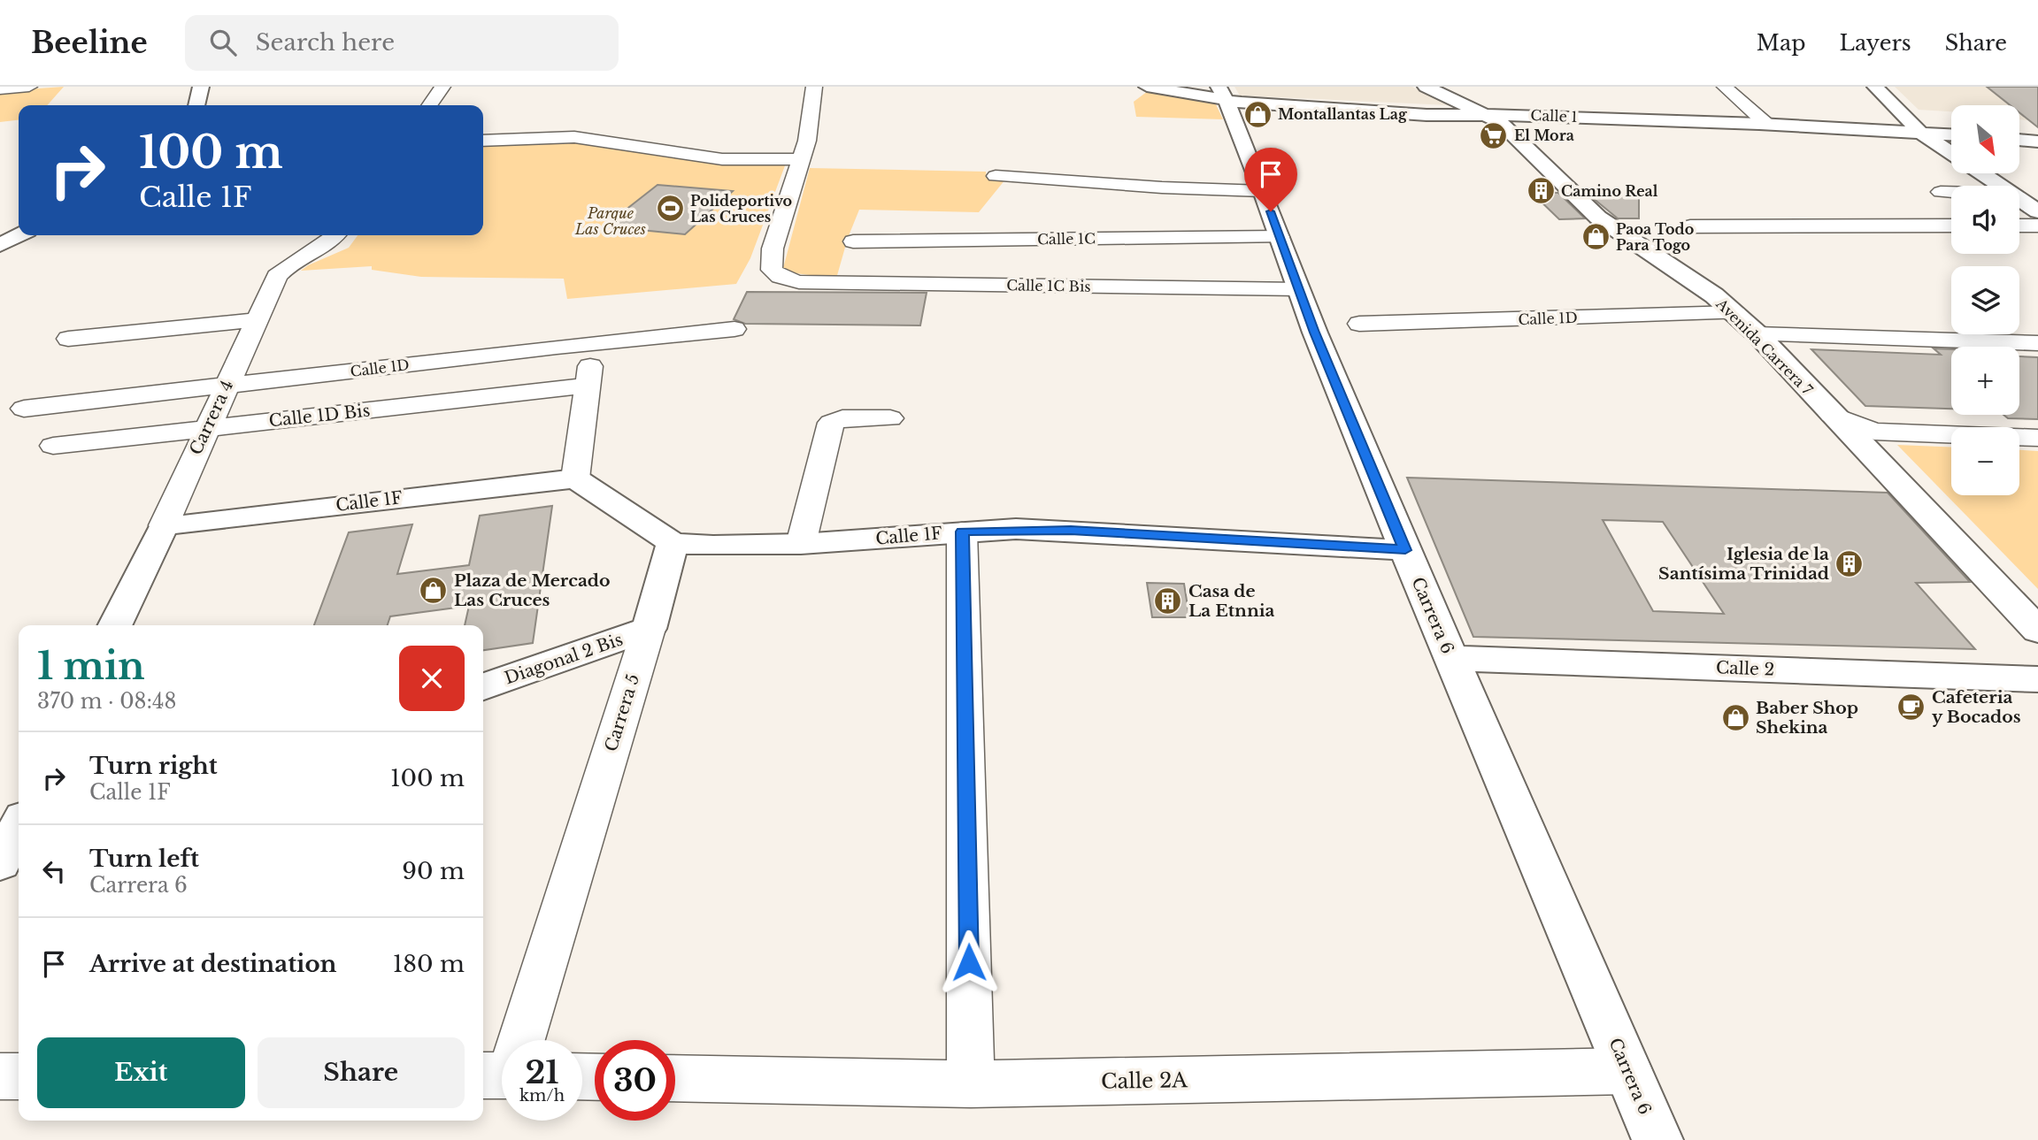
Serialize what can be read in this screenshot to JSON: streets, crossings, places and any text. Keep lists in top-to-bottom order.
{
  "streets": {
    "street": [
      "Calle 1",
      "Calle 1C",
      "Calle 1C Bis",
      "Calle 1D",
      "Avenida Carrera 7",
      "Calle 1D Bis",
      "Carrera 4",
      "Calle 1F",
      "Carrera 6",
      "Diagonal 2 Bis",
      "Calle 2",
      "Carrera 5",
      "Calle 2A"
    ]
  },
  "crossings": [
    ["Calle 1", "Avenida Carrera 7"],
    ["Calle 1", "Carrera 6"],
    ["Calle 1C", "Carrera 6"],
    ["Calle 1C Bis", "Carrera 6"],
    ["Calle 1D", "Avenida Carrera 7"],
    ["Calle 1D", "Carrera 4"],
    ["Calle 1D Bis", "Carrera 4"],
    ["Carrera 4", "Calle 1F"],
    ["Calle 1F", "Carrera 6"],
    ["Calle 1F", "Carrera 5"],
    ["Carrera 6", "Calle 2"],
    ["Carrera 6", "Calle 2A"],
    ["Diagonal 2 Bis", "Carrera 5"]
  ],
  "parks": ["Parque Las Cruces"],
  "places": {
    "shop": [
      "Montallantas Lag",
      "Paoa Todo Para Togo",
      "Plaza de Mercado Las Cruces",
      "Baber Shop Shekina"
    ],
    "supermarket": ["El Mora"],
    "building": ["Camino Real", "Iglesia de la Santísima Trinidad", "Casa de La Etnnia"],
    "sports": ["Polideportivo Las Cruces"],
    "cafe": ["Cafeteria y Bocados"]
  },
  "north": "bottom right",
  "page": {
    "header": "Beeline",
    "search": "Search here",
    "nav": ["Map", "Layers", "Share"],
    "map_buttons": ["+", "−"],
    "turn": ["100 m", "Calle 1F"],
    "heading": ["1 min", "370 m · 08:48"],
    "list": [
      {
        "name": "Turn right",
        "note": "Calle 1F",
        "value": "100 m"
      },
      {
        "name": "Turn left",
        "note": "Carrera 6",
        "value": "90 m"
      },
      {
        "name": "Arrive at destination",
        "value": "180 m"
      }
    ],
    "buttons": ["Exit", "Share"],
    "speed": "21 km/h",
    "limit": "30"
  }
}
